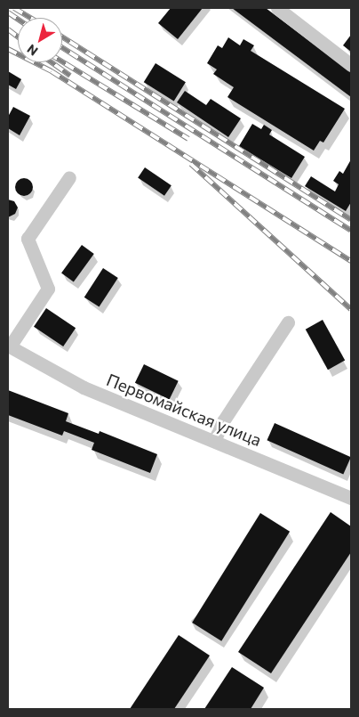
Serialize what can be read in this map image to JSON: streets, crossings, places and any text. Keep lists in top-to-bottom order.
{
  "streets": {
    "street": ["Первомайская улица"]
  },
  "north": "bottom left"
}
